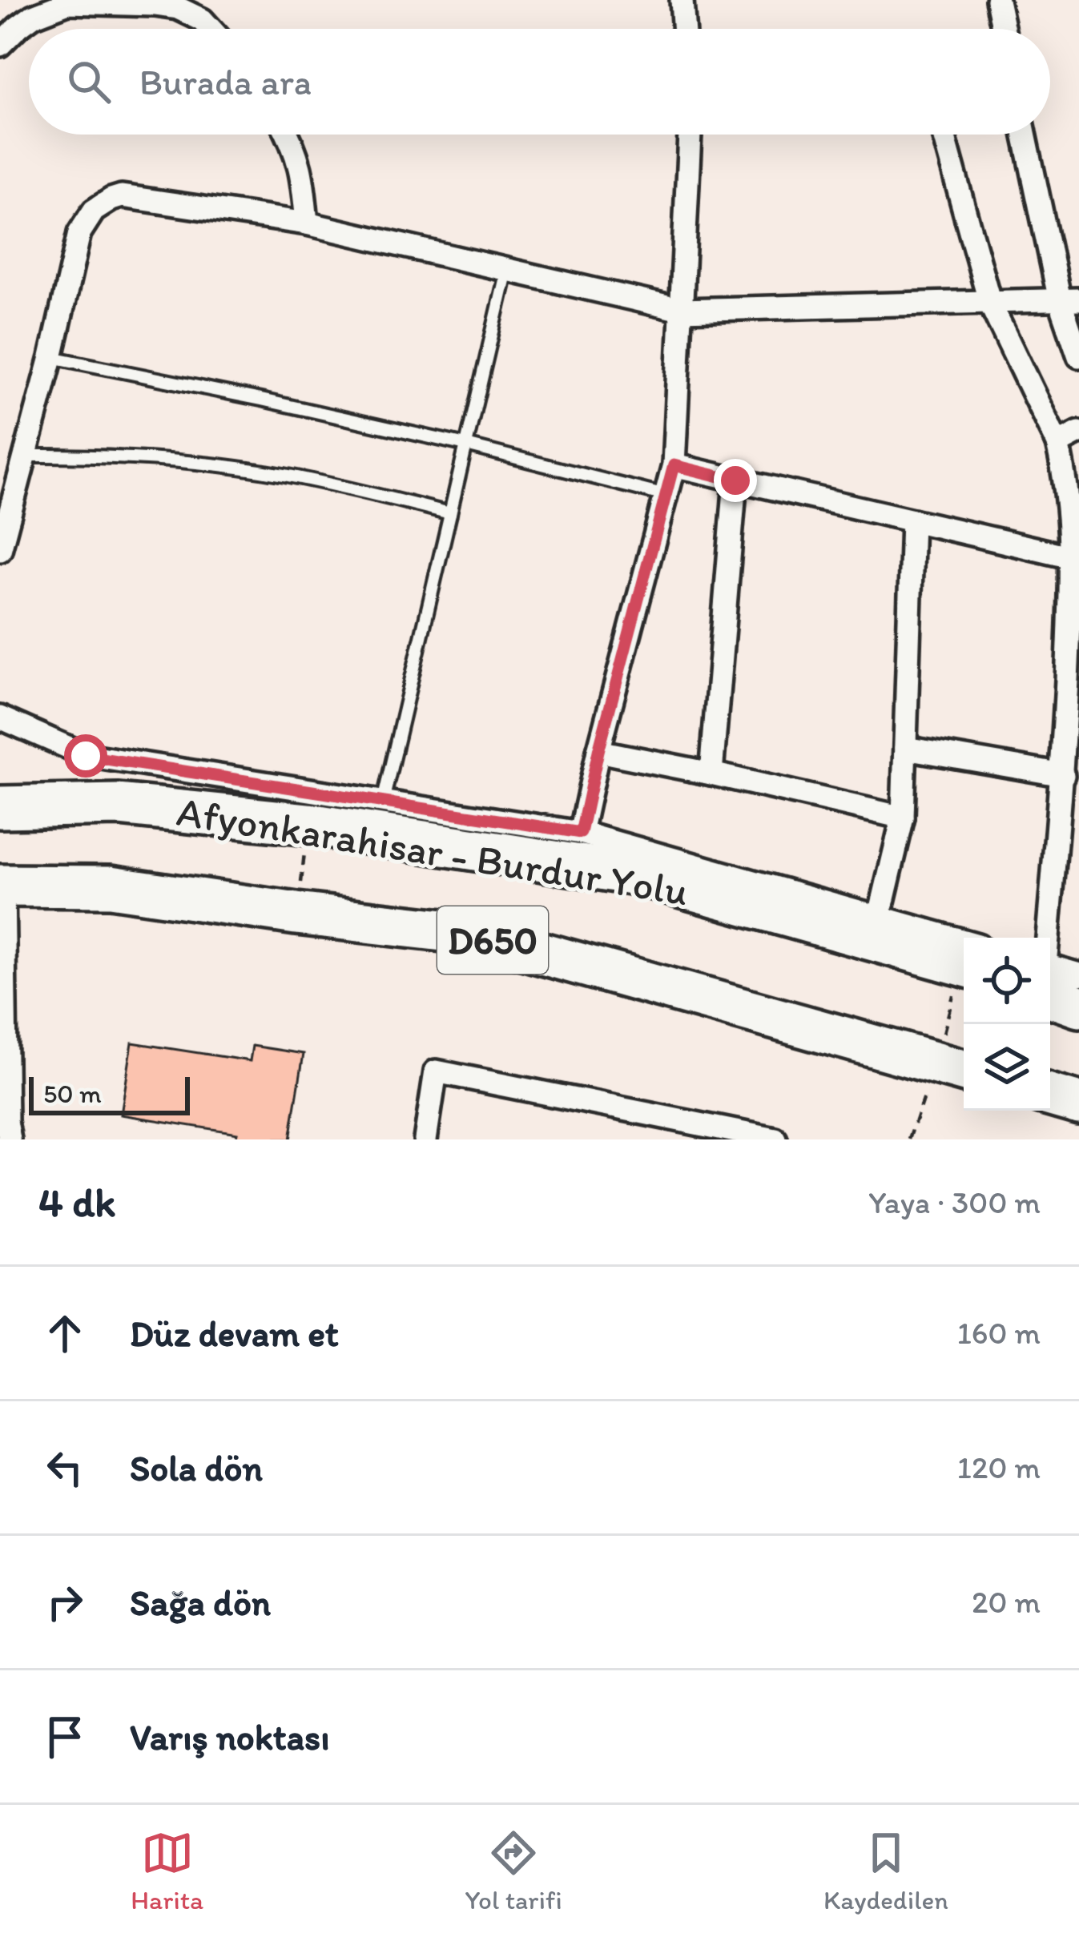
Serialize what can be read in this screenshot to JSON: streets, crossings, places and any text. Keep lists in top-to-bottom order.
{
  "streets": {
    "highway": ["Afyonkarahisar - Burdur Yolu", "D650"]
  },
  "scale_bar": "50 m",
  "page": {
    "search": "Burada ara",
    "scale": "50 m",
    "heading": ["4 dk", "Yaya · 300 m"],
    "list": [
      ["Düz devam et", "160 m"],
      ["Sola dön", "120 m"],
      ["Sağa dön", "20 m"],
      "Varış noktası"
    ],
    "nav": ["Harita", "Yol tarifi", "Kaydedilen"]
  }
}
